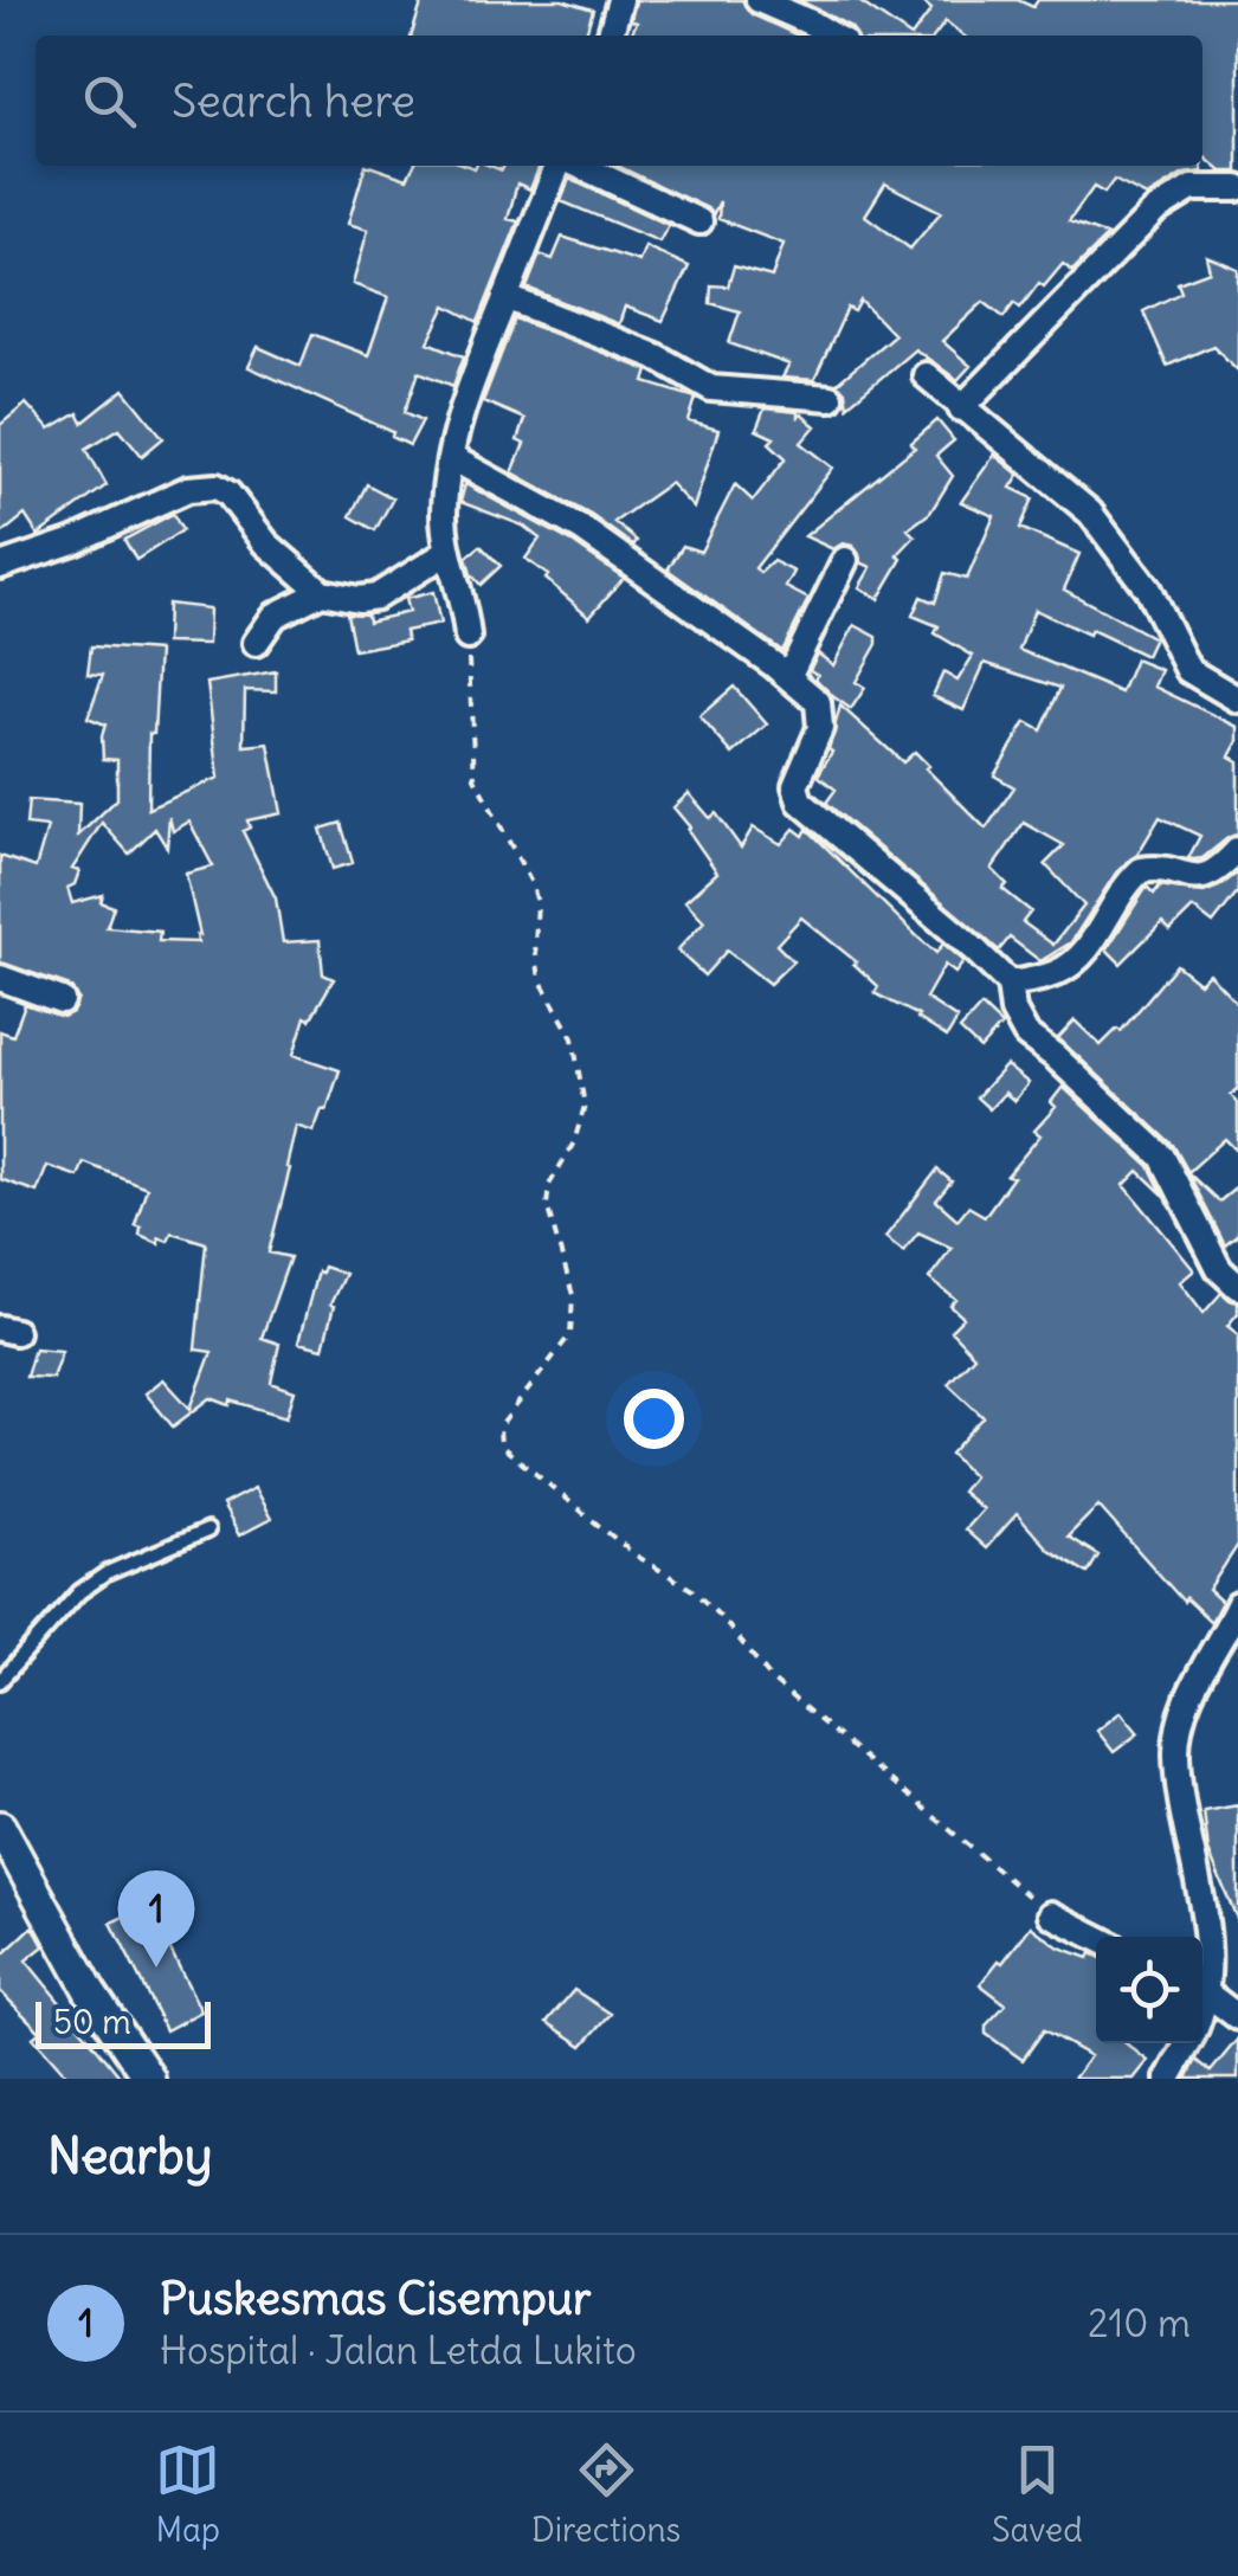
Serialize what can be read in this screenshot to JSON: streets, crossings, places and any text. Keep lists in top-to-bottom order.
{
  "scale_bar": "50 m",
  "page": {
    "search": "Search here",
    "pins": "1",
    "scale": "50 m",
    "heading": "Nearby",
    "list": [
      {
        "mark": "1",
        "name": "Puskesmas Cisempur",
        "note": "Hospital · Jalan Letda Lukito",
        "value": "210 m"
      }
    ],
    "nav": ["Map", "Directions", "Saved"]
  }
}
